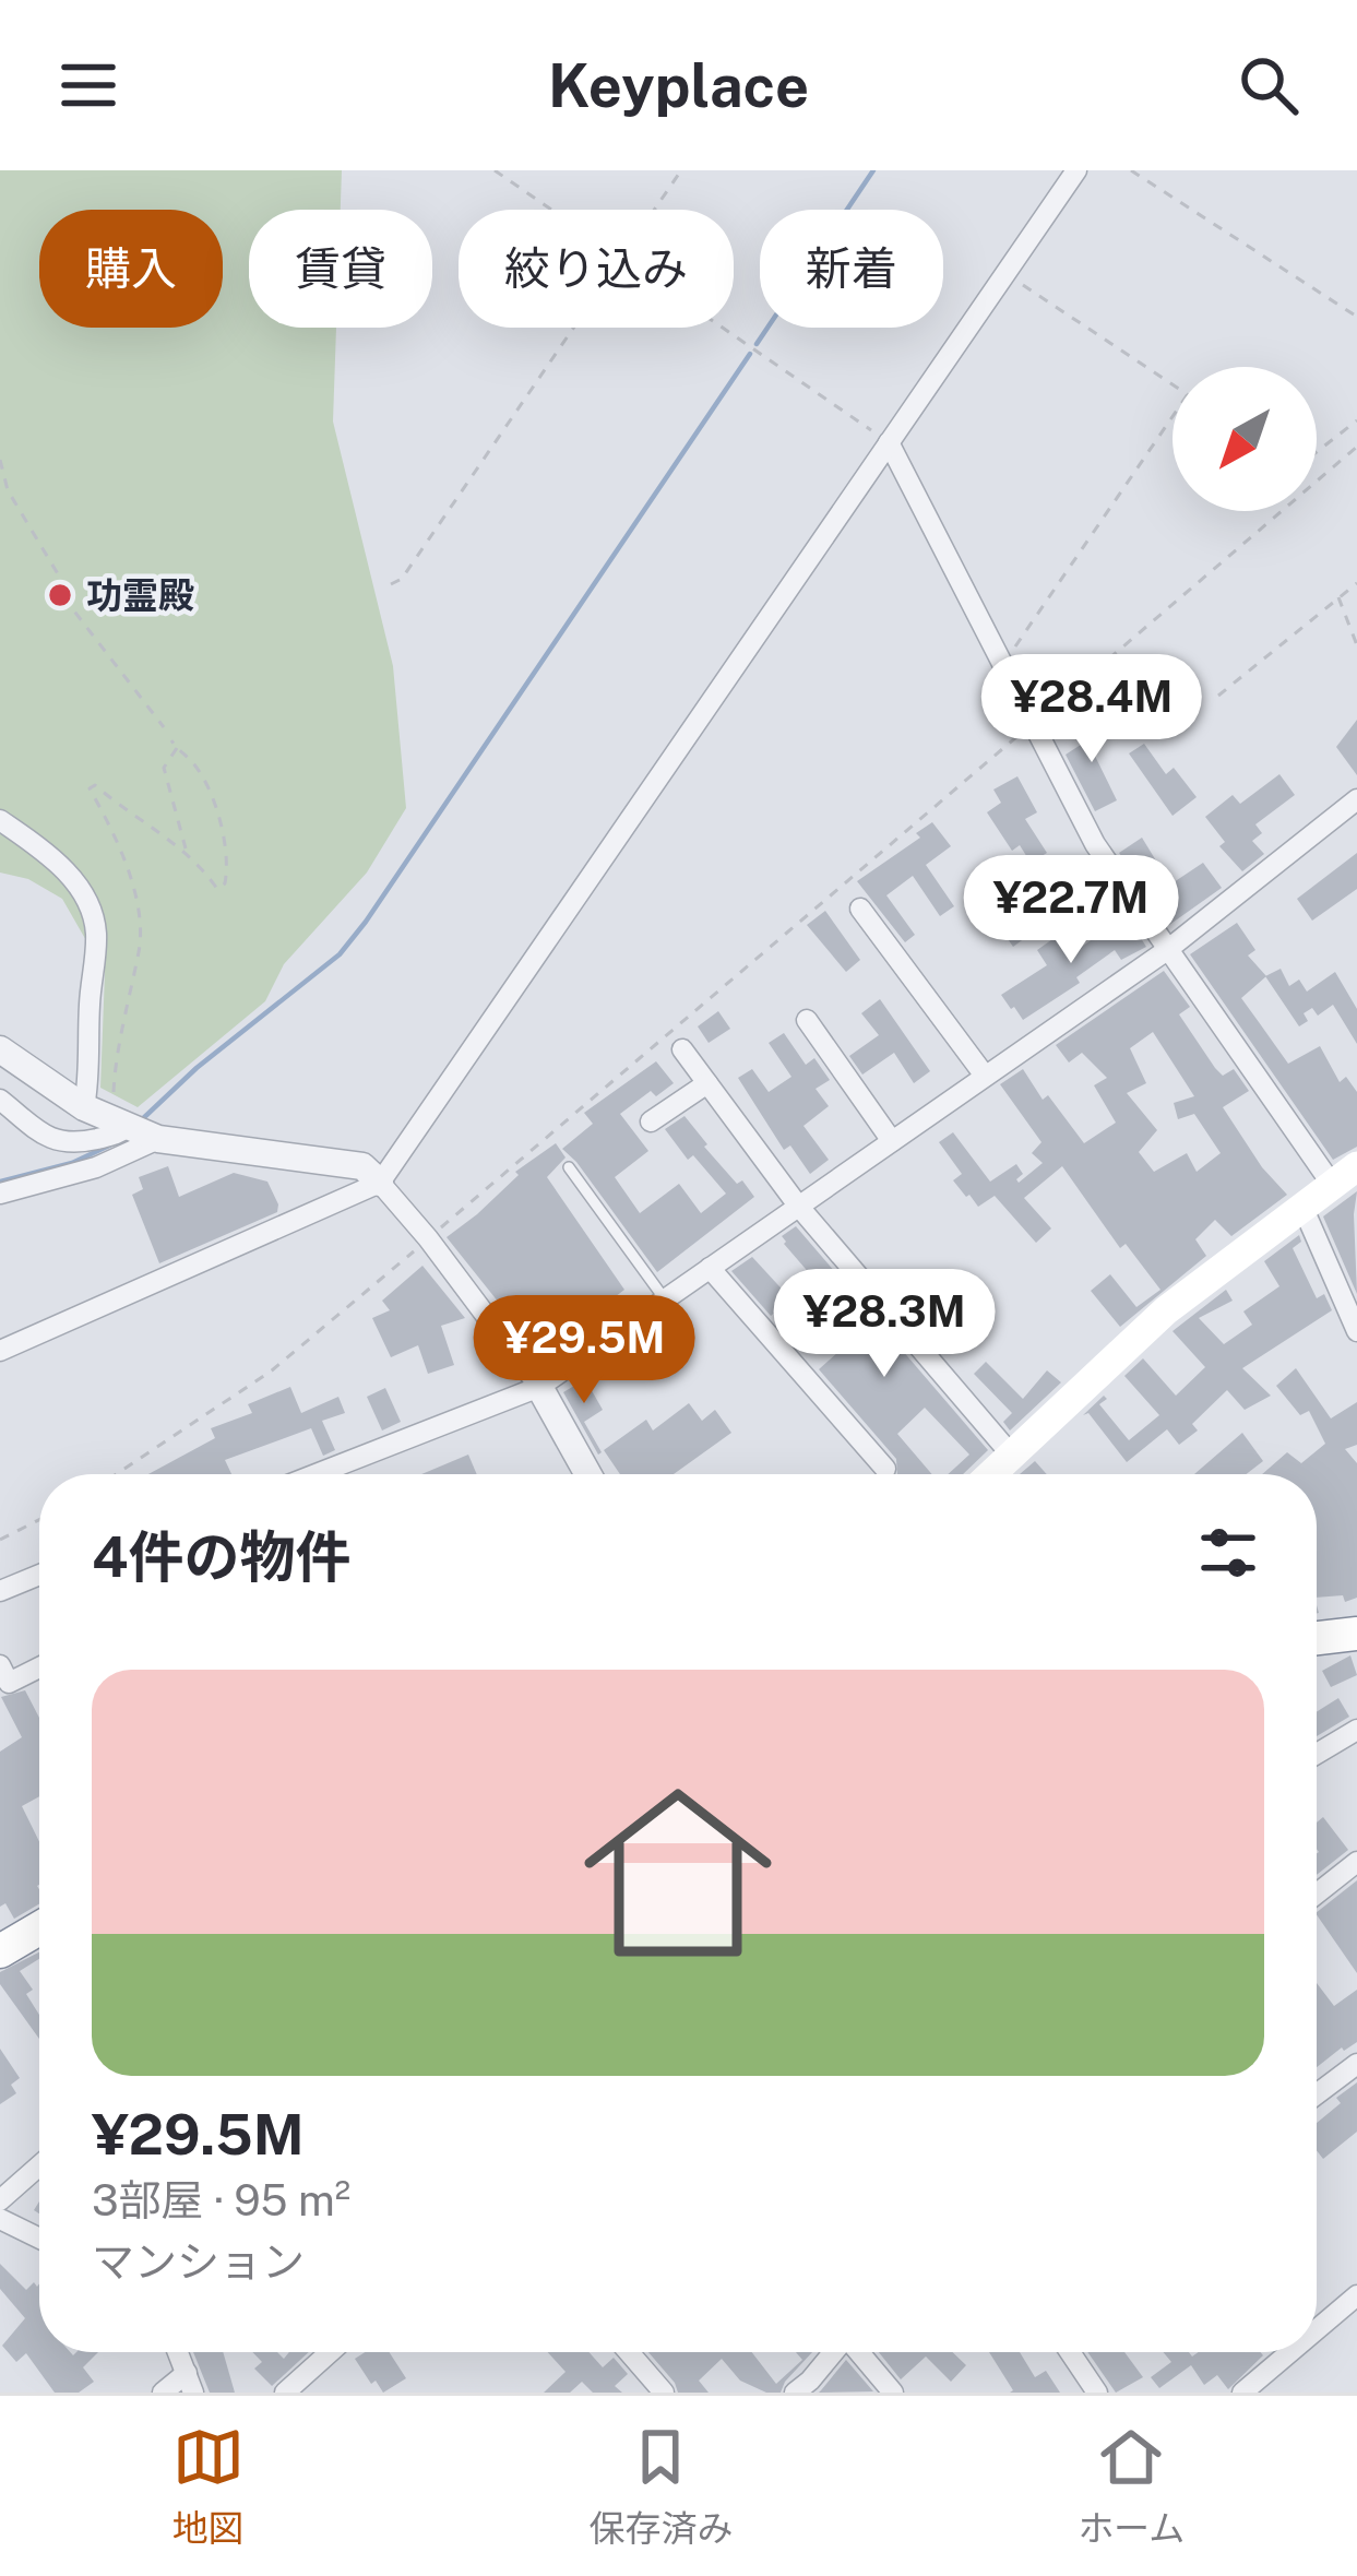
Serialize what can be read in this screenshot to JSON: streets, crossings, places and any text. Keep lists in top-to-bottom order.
{
  "places": ["功霊殿"],
  "north": "bottom left",
  "page": {
    "header": "Keyplace",
    "chip": [
      "購入",
      "賃貸",
      "絞り込み",
      "新着"
    ],
    "price": [
      "¥28.4M",
      "¥22.7M",
      "¥28.3M",
      "¥29.5M"
    ],
    "heading": "4件の物件",
    "list": [
      {
        "name": "¥29.5M",
        "note": "3部屋 · 95 m² · マンション"
      }
    ],
    "tabs": ["地図", "保存済み", "ホーム"]
  }
}
